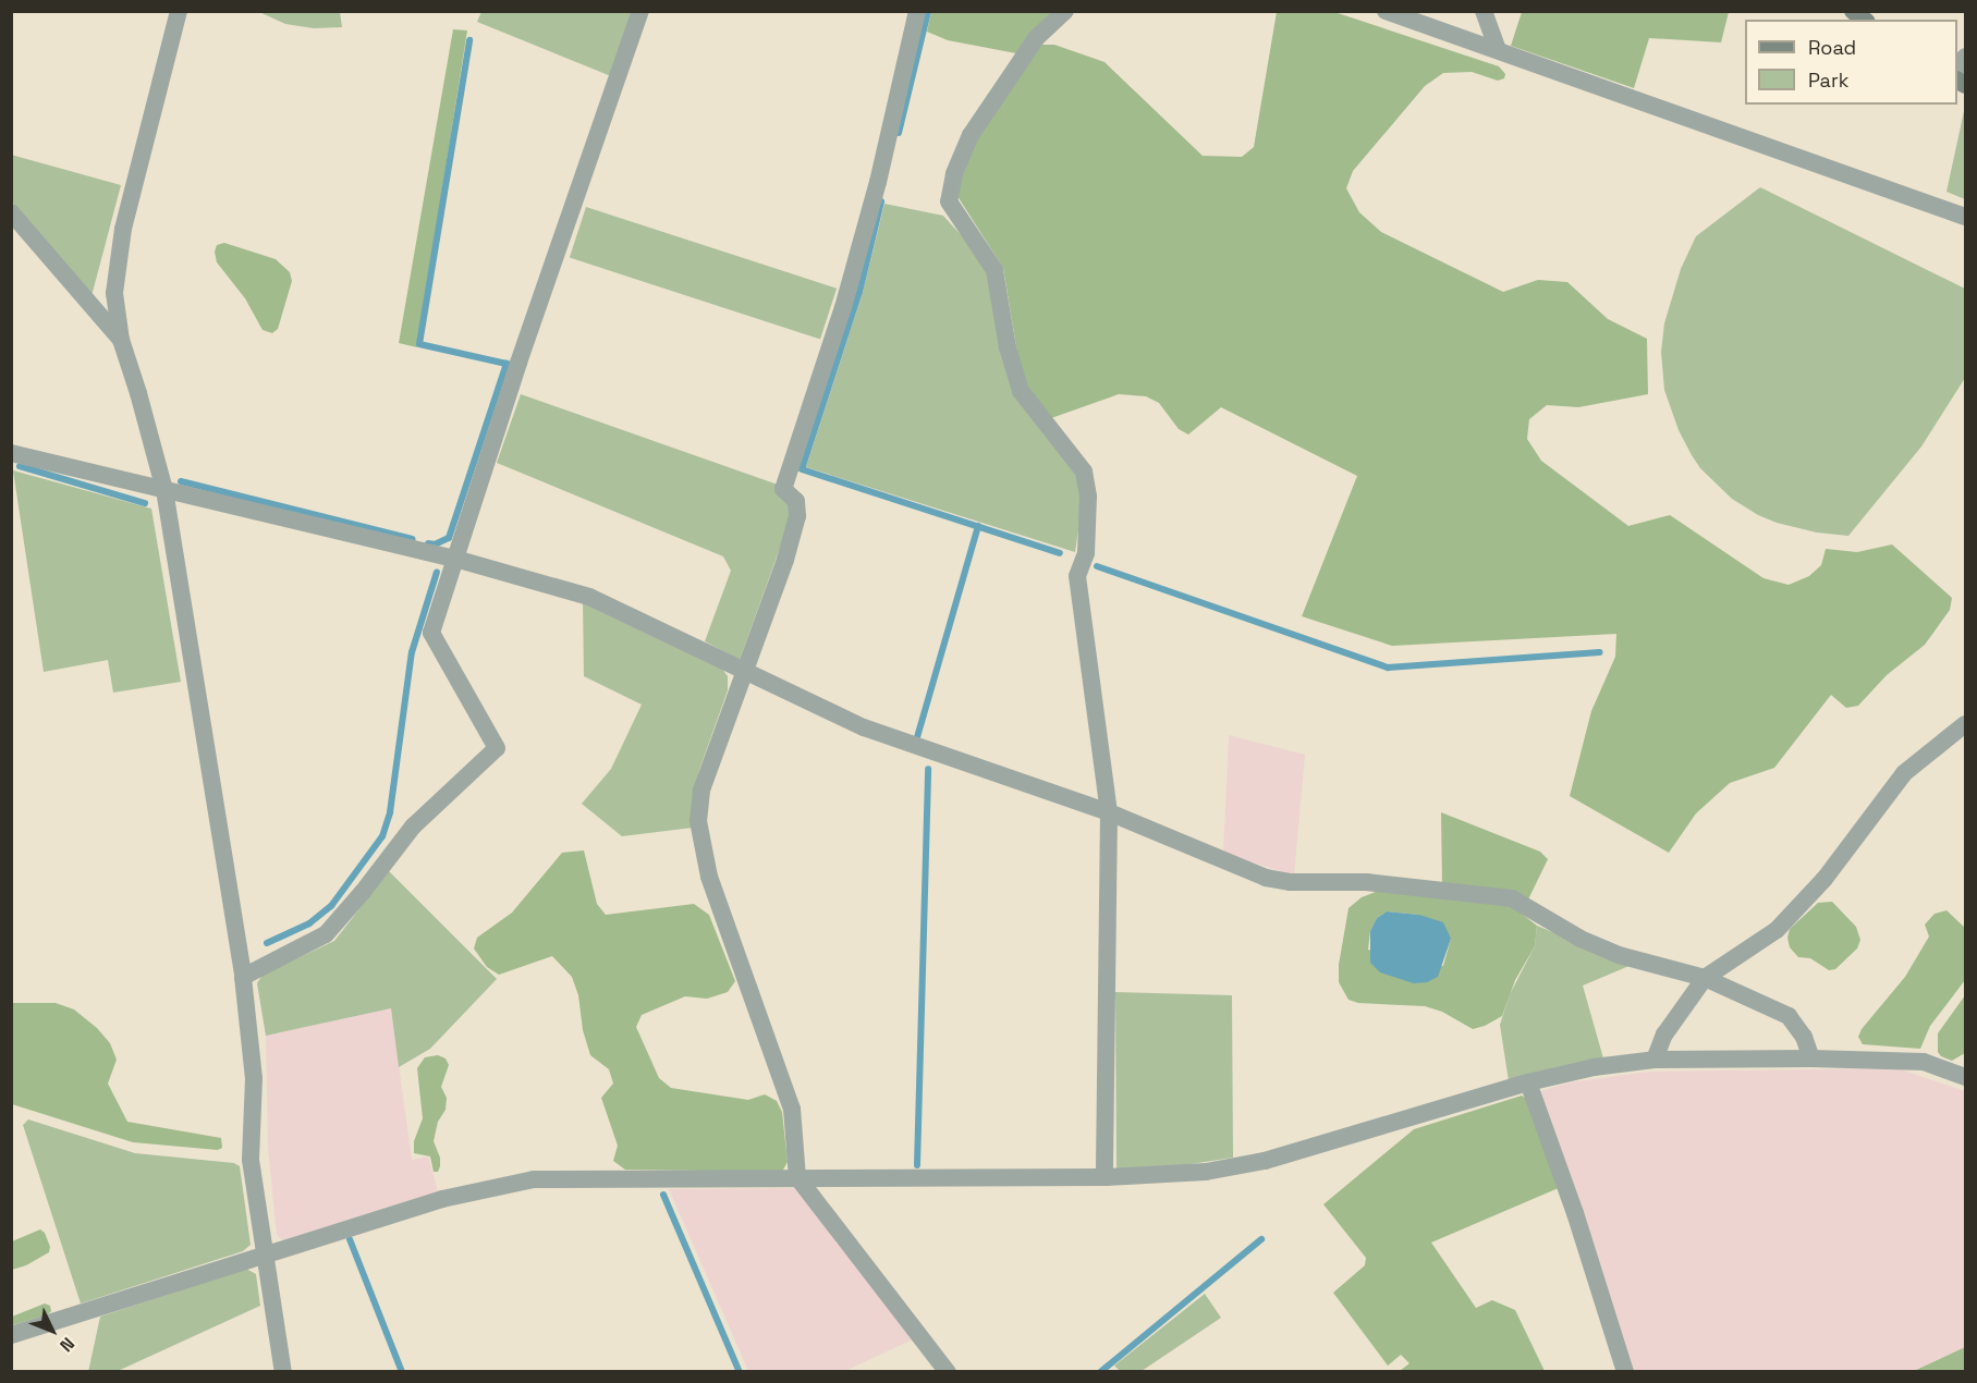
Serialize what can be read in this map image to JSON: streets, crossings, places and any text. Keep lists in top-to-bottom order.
{
  "legend": ["Road", "Park"],
  "north": "bottom right"
}
